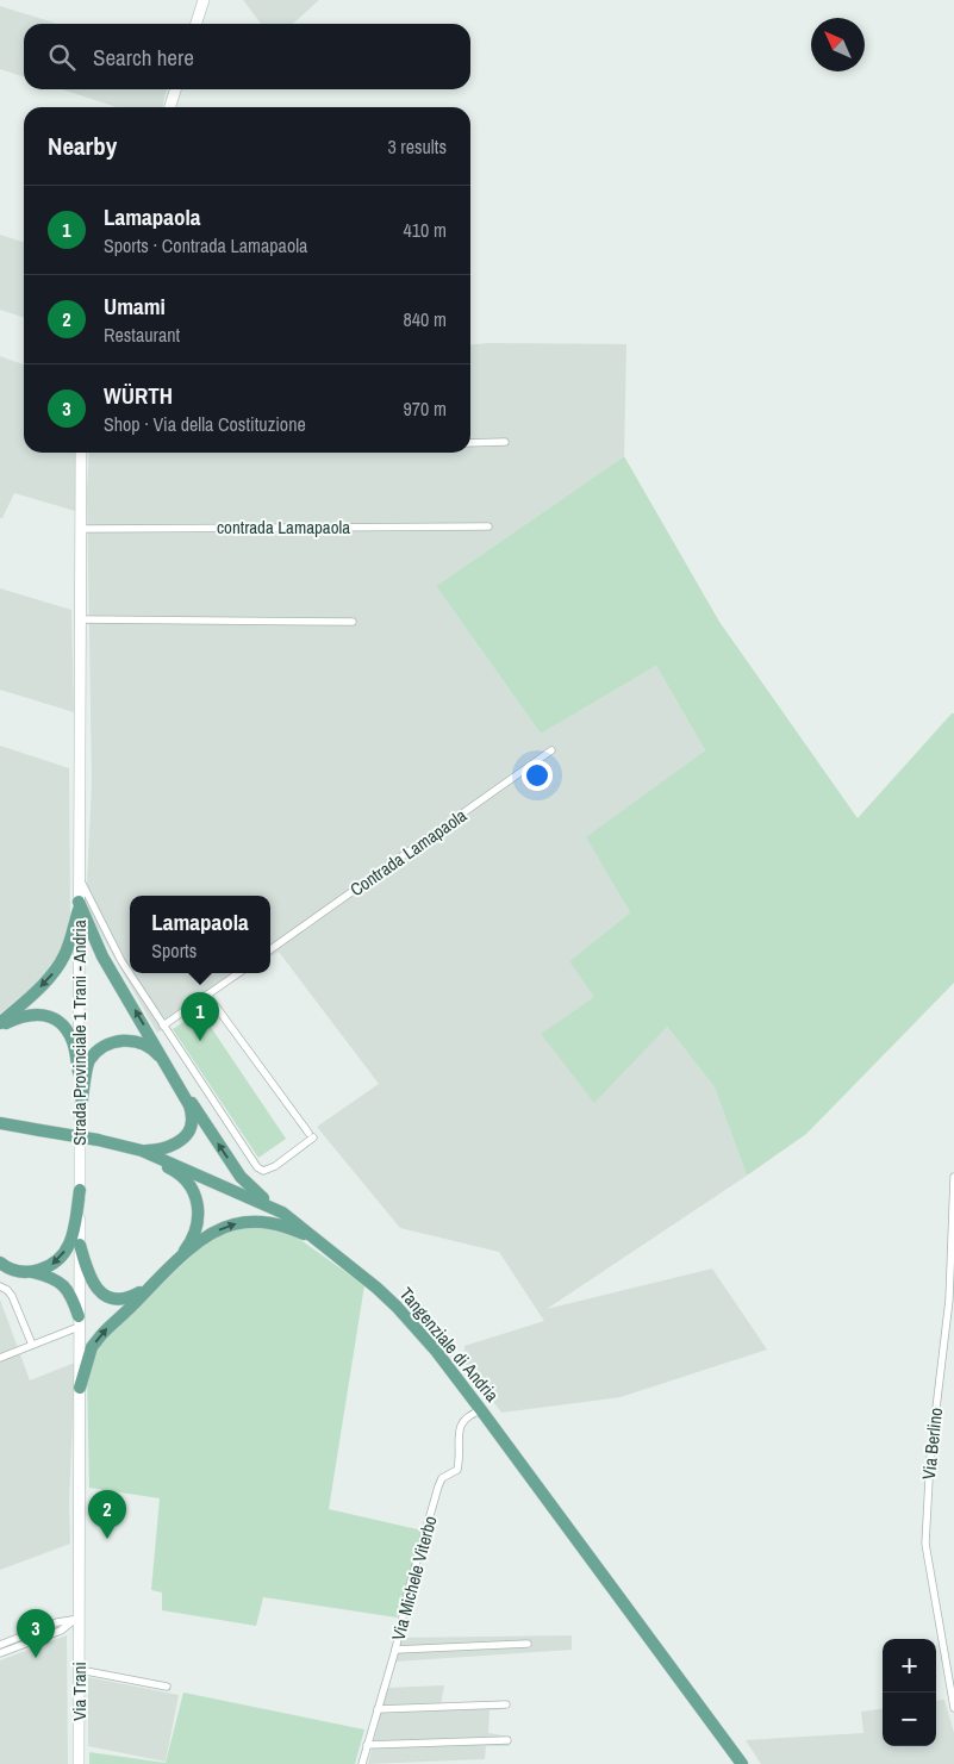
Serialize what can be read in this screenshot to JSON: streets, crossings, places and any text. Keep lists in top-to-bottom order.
{
  "streets": {
    "main road": ["Strada Provinciale 1 Trani - Andria", "Tangenziale di Andria", "Via Trani"],
    "street": [
      "contrada Lamapaola",
      "Contrada Lamapaola",
      "Via Berlino",
      "Via Michele Viterbo"
    ]
  },
  "crossings": [
    ["contrada Lamapaola", "Strada Provinciale 1 Trani - Andria"],
    ["Strada Provinciale 1 Trani - Andria", "Via Trani"],
    ["Tangenziale di Andria", "Via Michele Viterbo"]
  ],
  "north": "top left",
  "page": {
    "search": "Search here",
    "heading": ["Nearby", "3 results"],
    "list": [
      {
        "mark": "1",
        "name": "Lamapaola",
        "note": "Sports · Contrada Lamapaola",
        "value": "410 m"
      },
      {
        "mark": "2",
        "name": "Umami",
        "note": "Restaurant",
        "value": "840 m"
      },
      {
        "mark": "3",
        "name": "WÜRTH",
        "note": "Shop · Via della Costituzione",
        "value": "970 m"
      }
    ],
    "popup": ["Lamapaola", "Sports"],
    "pins": ["1", "2", "3"],
    "map_buttons": ["+", "−"]
  }
}
